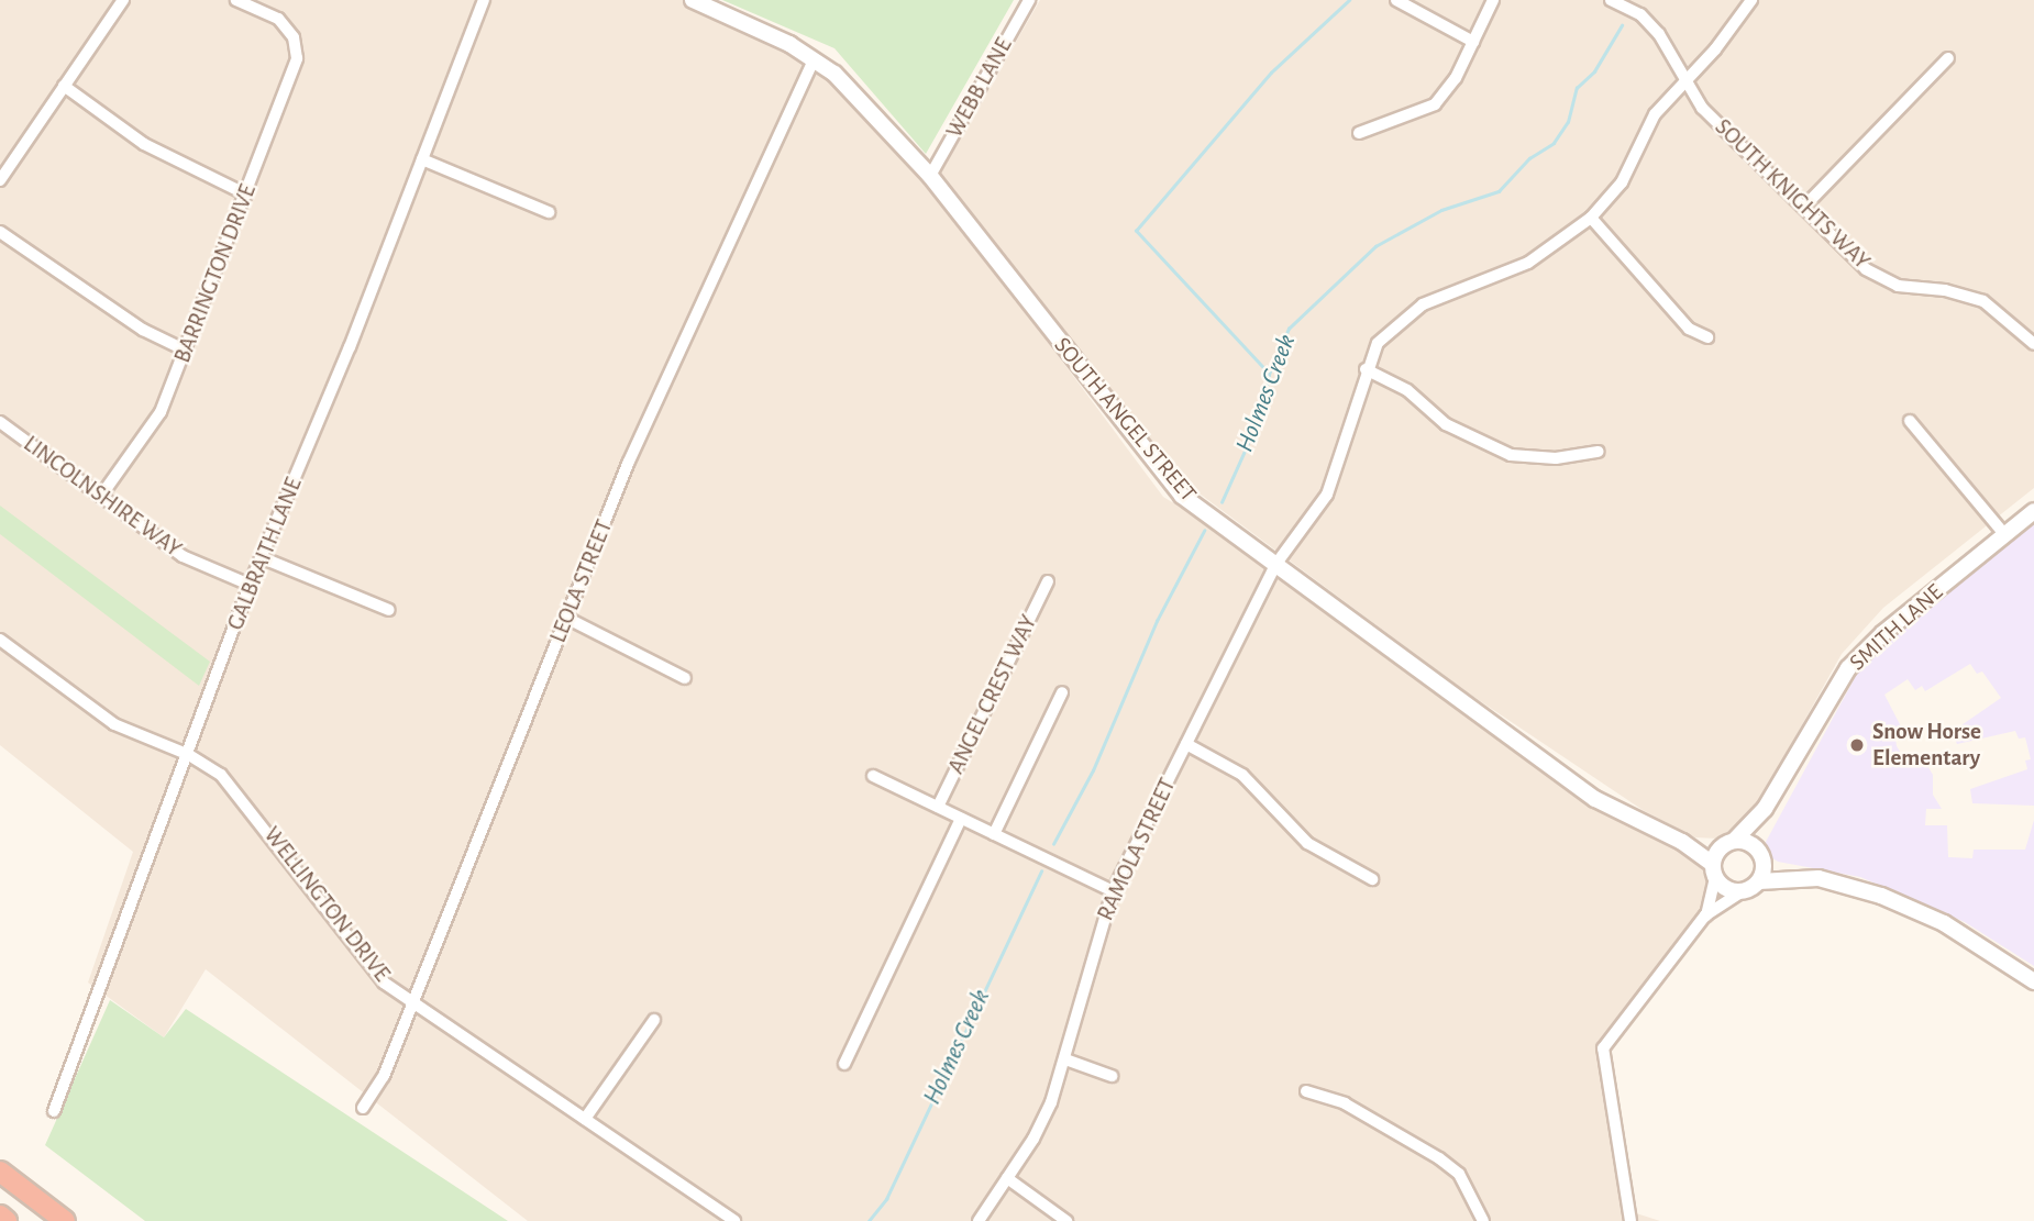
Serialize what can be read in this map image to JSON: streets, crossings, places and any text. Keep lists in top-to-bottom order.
{
  "streets": {
    "street": [
      "WEBB LANE",
      "SOUTH KNIGHTS WAY",
      "BARRINGTON DRIVE",
      "SOUTH ANGEL STREET",
      "LINCOLNSHIRE WAY",
      "GALBRAITH LANE",
      "LEOLA STREET",
      "SMITH LANE",
      "ANGEL CREST WAY",
      "RAMOLA STREET",
      "WELLINGTON DRIVE"
    ]
  },
  "crossings": [
    ["WEBB LANE", "SOUTH ANGEL STREET"],
    ["SOUTH KNIGHTS WAY", "RAMOLA STREET"],
    ["BARRINGTON DRIVE", "LINCOLNSHIRE WAY"],
    ["SOUTH ANGEL STREET", "LEOLA STREET"],
    ["SOUTH ANGEL STREET", "SMITH LANE"],
    ["SOUTH ANGEL STREET", "RAMOLA STREET"],
    ["LINCOLNSHIRE WAY", "GALBRAITH LANE"],
    ["GALBRAITH LANE", "WELLINGTON DRIVE"],
    ["LEOLA STREET", "WELLINGTON DRIVE"]
  ],
  "water": ["Holmes Creek"],
  "places": ["Snow Horse Elementary"]
}
